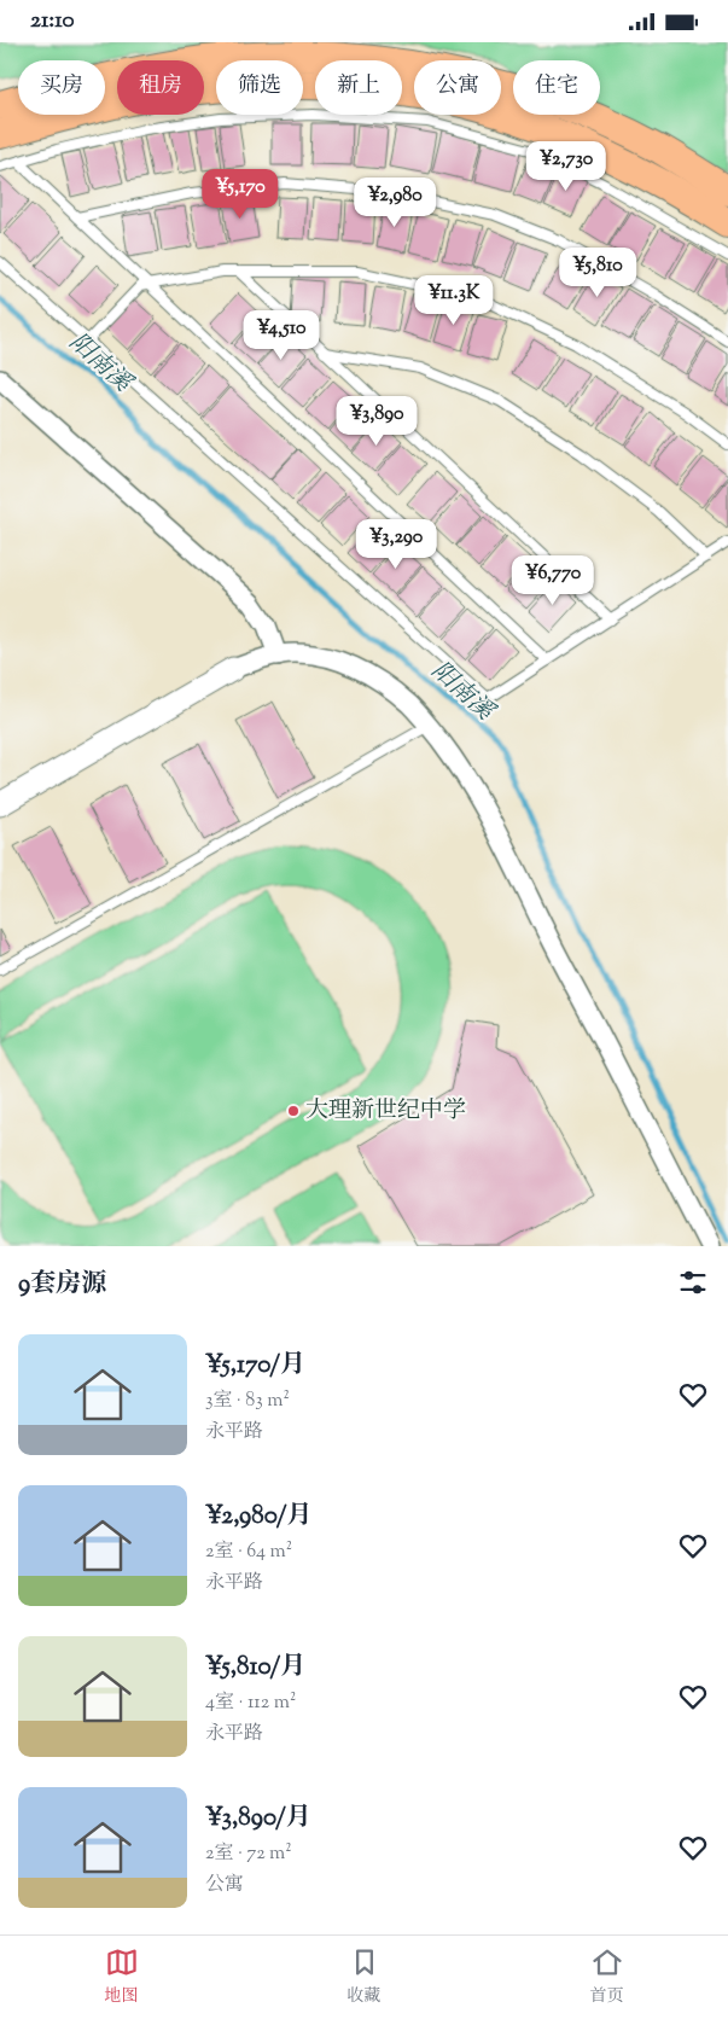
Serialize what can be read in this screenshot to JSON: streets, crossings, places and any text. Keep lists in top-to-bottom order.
{
  "water": ["阳南溪"],
  "places": ["大理新世纪中学"],
  "page": {
    "status": "21:10",
    "chip": [
      "买房",
      "租房",
      "筛选",
      "新上",
      "公寓",
      "住宅"
    ],
    "price": [
      "¥2,730",
      "¥5,170",
      "¥2,980",
      "¥5,810",
      "¥11.3K",
      "¥4,510",
      "¥3,890",
      "¥3,290",
      "¥6,770"
    ],
    "heading": "9套房源",
    "list": [
      {
        "name": "¥5,170/月",
        "note": "3室 · 83 m² · 永平路"
      },
      {
        "name": "¥2,980/月",
        "note": "2室 · 64 m² · 永平路"
      },
      {
        "name": "¥5,810/月",
        "note": "4室 · 112 m² · 永平路"
      },
      {
        "name": "¥3,890/月",
        "note": "2室 · 72 m² · 公寓"
      }
    ],
    "tabs": ["地图", "收藏", "首页"]
  }
}
